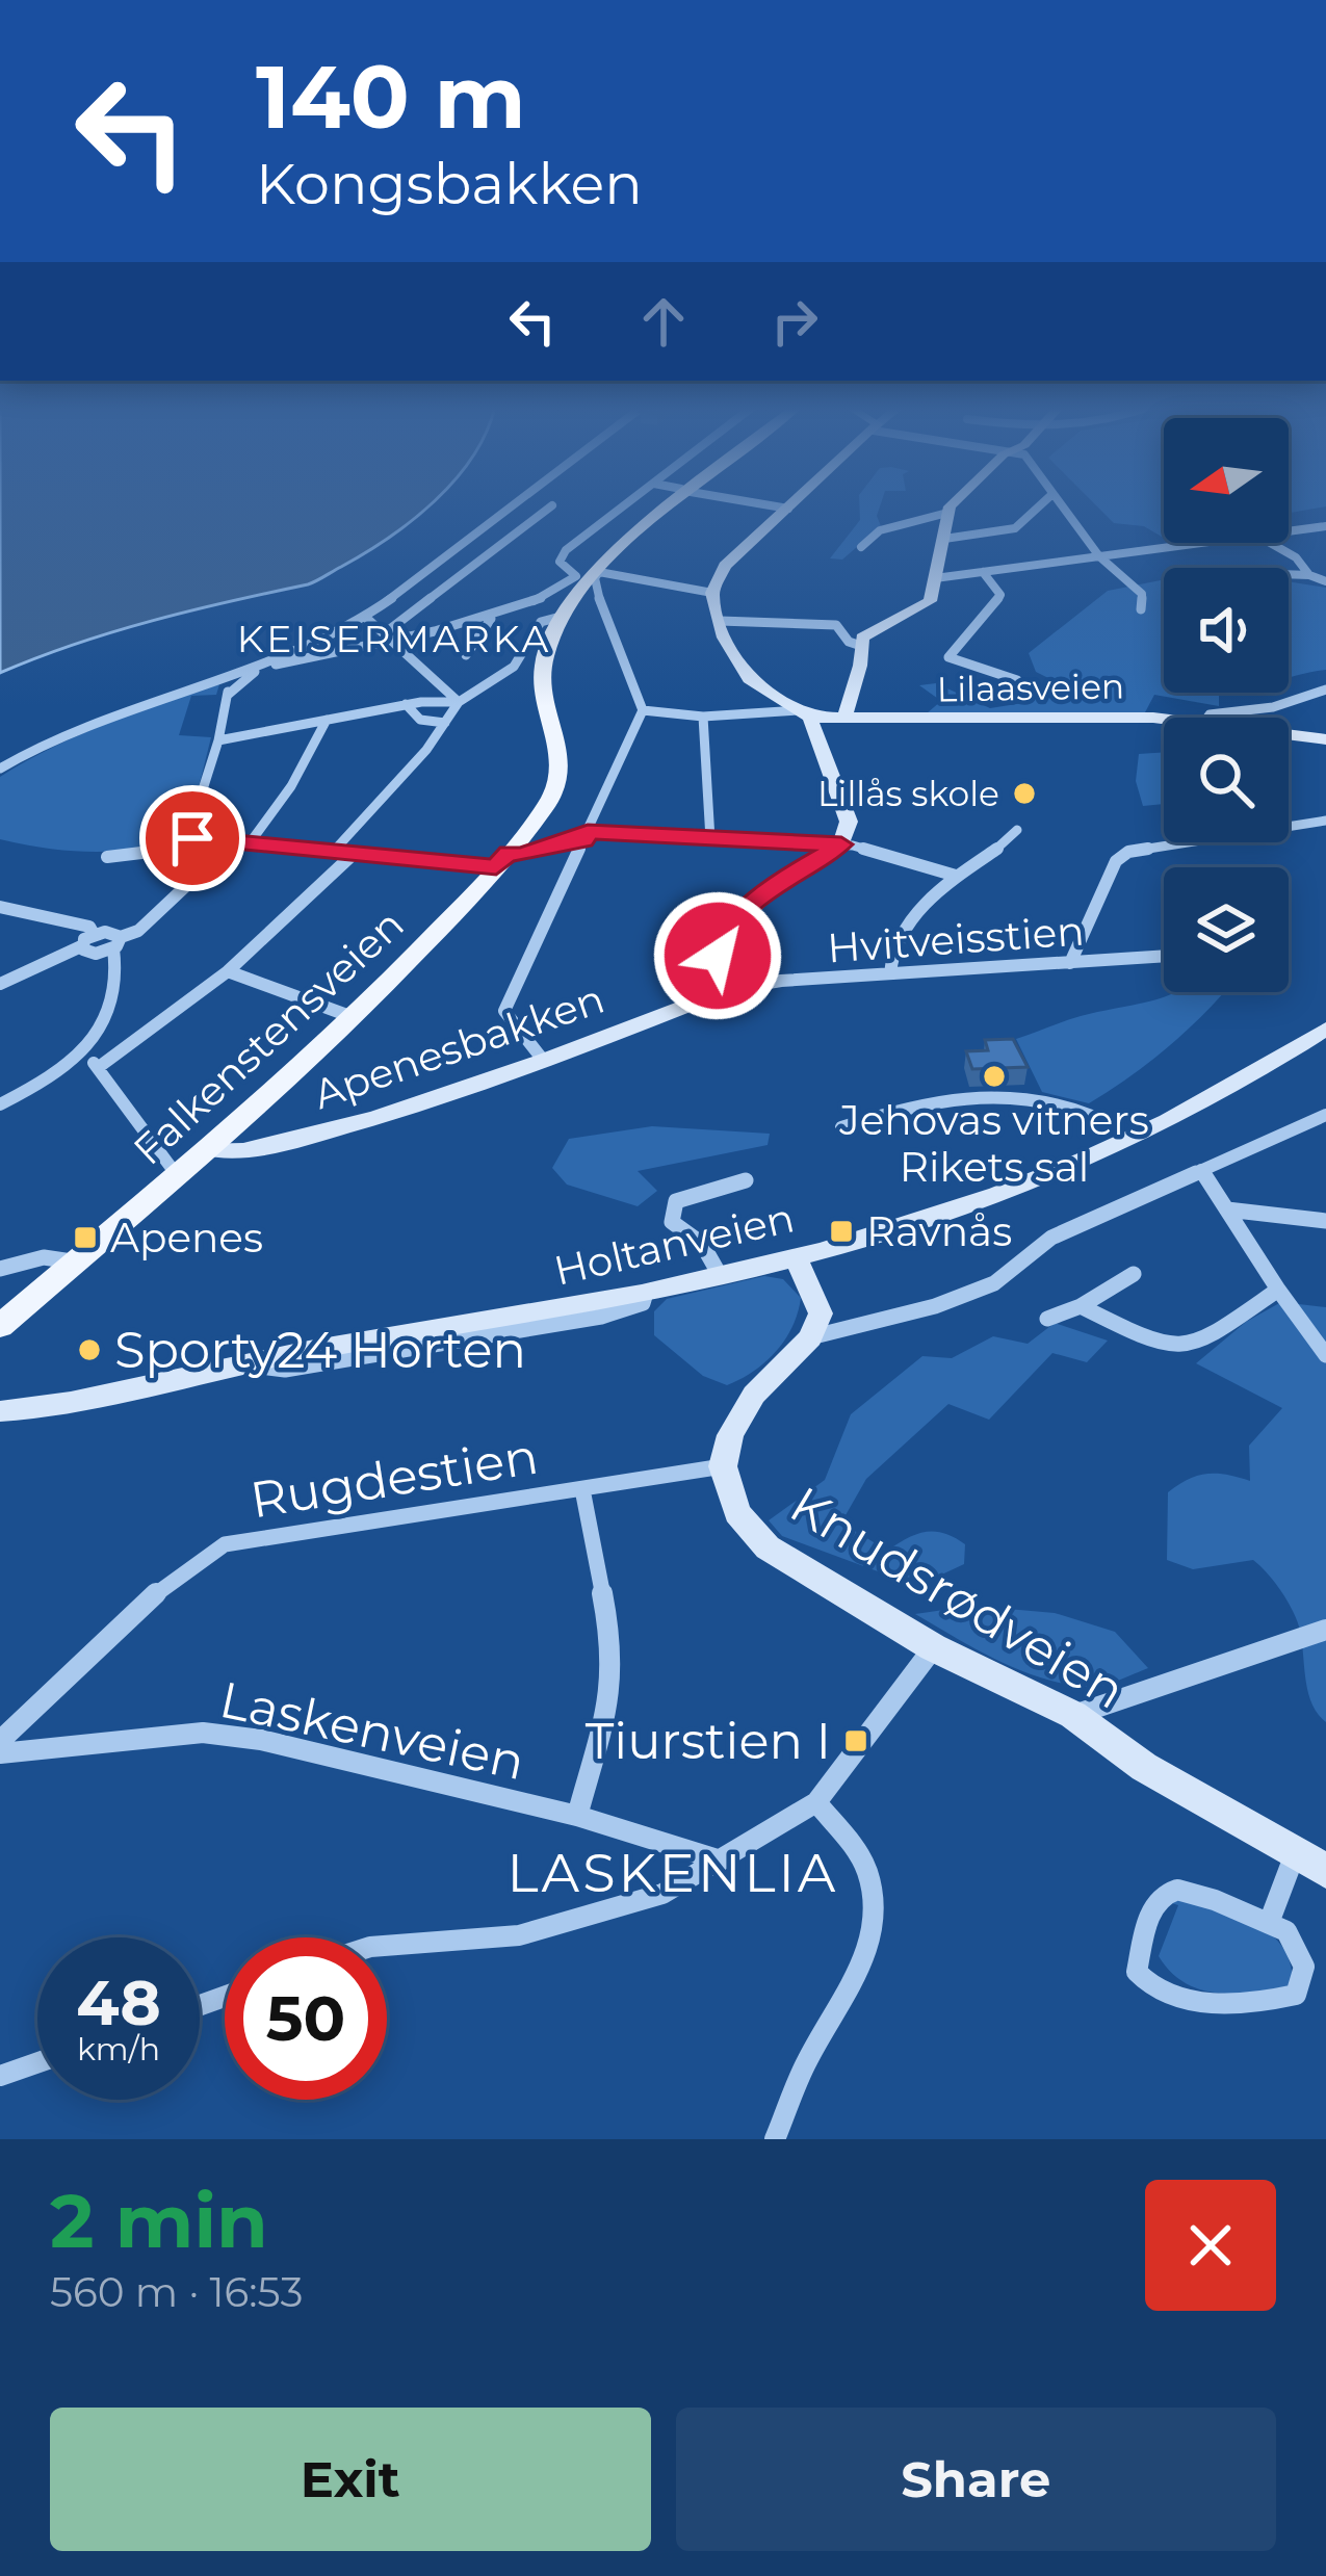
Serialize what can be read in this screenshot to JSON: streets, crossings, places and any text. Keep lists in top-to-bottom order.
{
  "streets": {
    "main road": [
      "Lilaasveien",
      "Falkenstensveien",
      "Apenesbakken",
      "Holtanveien",
      "Knudsrødveien"
    ],
    "street": ["Hvitveisstien", "Rugdestien", "Laskenveien"]
  },
  "crossings": [
    ["Hvitveisstien", "Apenesbakken"],
    ["Falkenstensveien", "Apenesbakken"],
    ["Rugdestien", "Knudsrødveien"]
  ],
  "districts": ["KEISERMARKA", "LASKENLIA"],
  "places": {
    "other": ["Lillås skole", "Jehovas vitners Rikets sal", "Sporty24 Horten"],
    "transit": ["Ravnås", "Apenes", "Tiurstien I"]
  },
  "north": "left",
  "page": {
    "turn": ["140 m", "Kongsbakken"],
    "speed": "48 km/h",
    "limit": "50",
    "heading": ["2 min", "560 m · 16:53"],
    "buttons": ["Exit", "Share"]
  }
}
